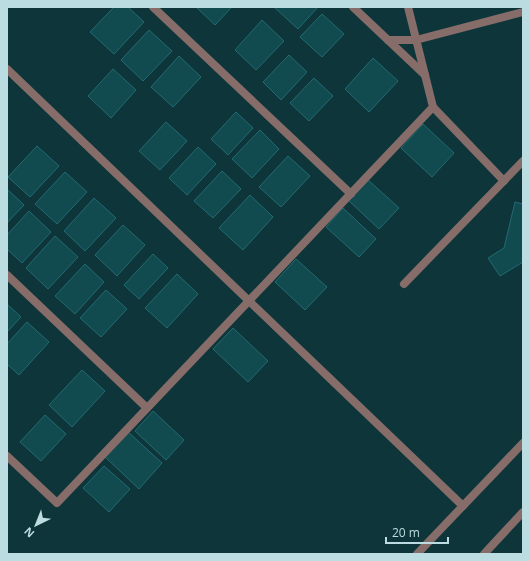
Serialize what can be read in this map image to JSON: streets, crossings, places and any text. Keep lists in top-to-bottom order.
{
  "scale_bar": "20 m",
  "north": "bottom left"
}
